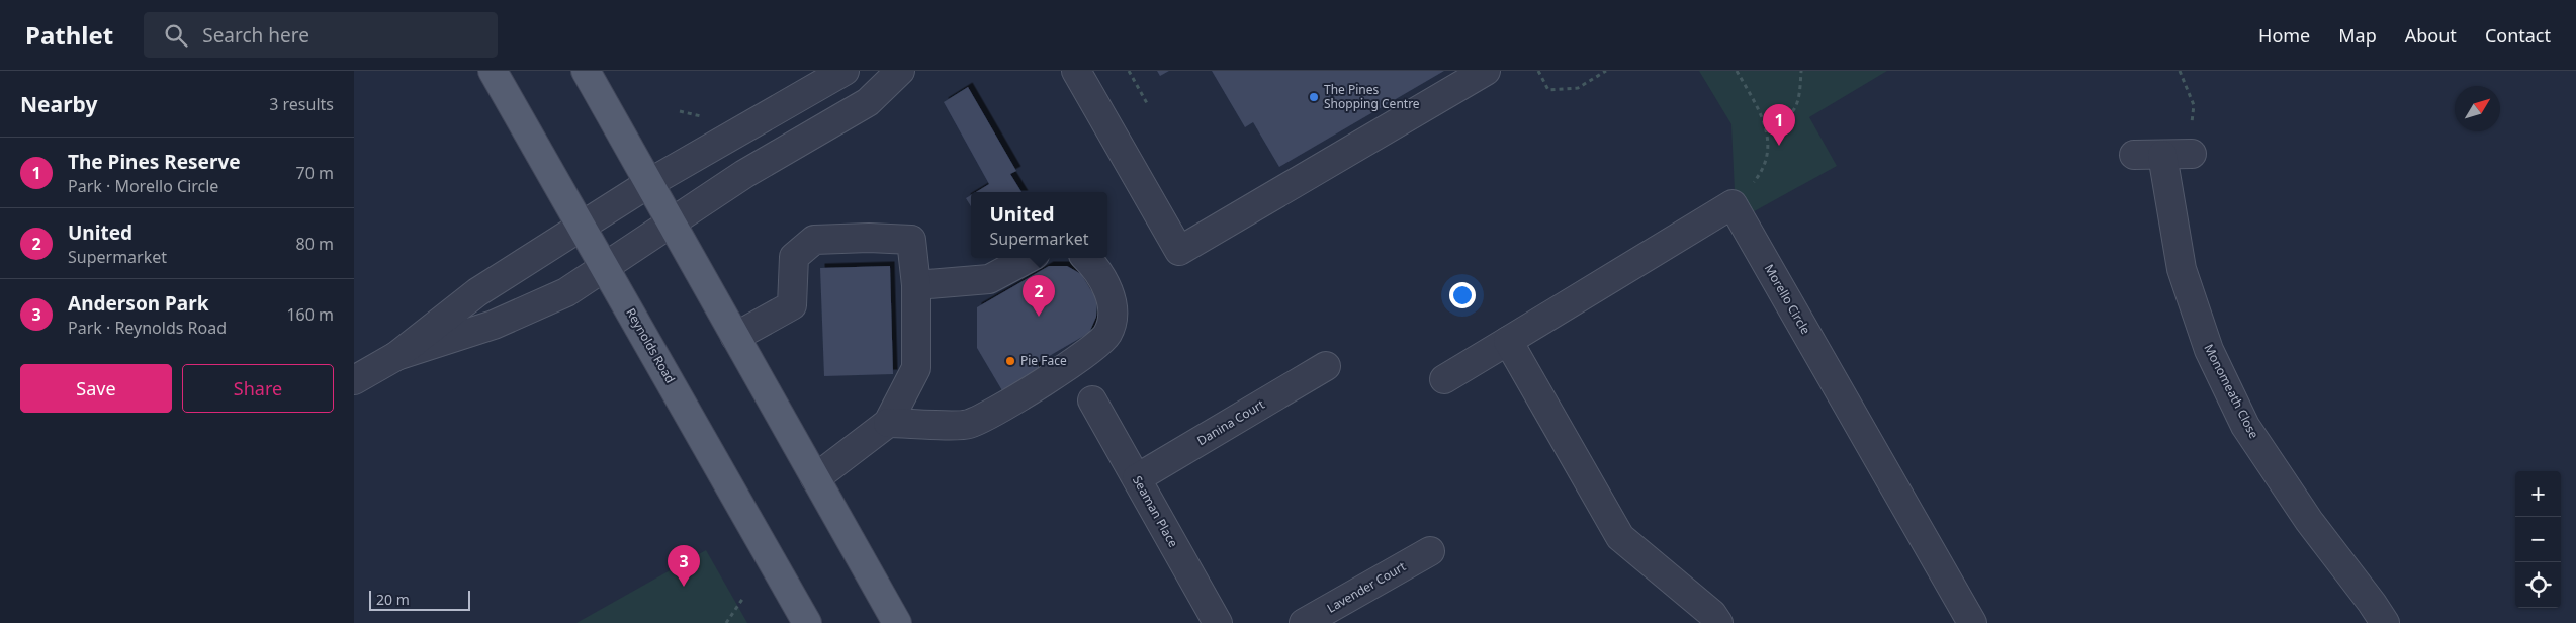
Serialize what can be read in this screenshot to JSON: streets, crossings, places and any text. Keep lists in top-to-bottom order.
{
  "streets": {
    "main road": ["Reynolds Road"],
    "street": [
      "Morello Circle",
      "Monomeath Close",
      "Danina Court",
      "Seaman Place",
      "Lavender Court"
    ]
  },
  "crossings": [
    ["Danina Court", "Seaman Place"]
  ],
  "places": ["The Pines Shopping Centre", "Pie Face"],
  "scale_bar": "20 m",
  "north": "top right",
  "page": {
    "header": "Pathlet",
    "search": "Search here",
    "nav": [
      "Home",
      "Map",
      "About",
      "Contact"
    ],
    "heading": ["Nearby", "3 results"],
    "pins": ["1", "2", "3"],
    "list": [
      {
        "mark": "1",
        "name": "The Pines Reserve",
        "note": "Park · Morello Circle",
        "value": "70 m"
      },
      {
        "mark": "2",
        "name": "United",
        "note": "Supermarket",
        "value": "80 m"
      },
      {
        "mark": "3",
        "name": "Anderson Park",
        "note": "Park · Reynolds Road",
        "value": "160 m"
      }
    ],
    "popup": ["United", "Supermarket"],
    "buttons": ["Save", "Share"],
    "map_buttons": ["+", "−"],
    "scale": "20 m"
  }
}
